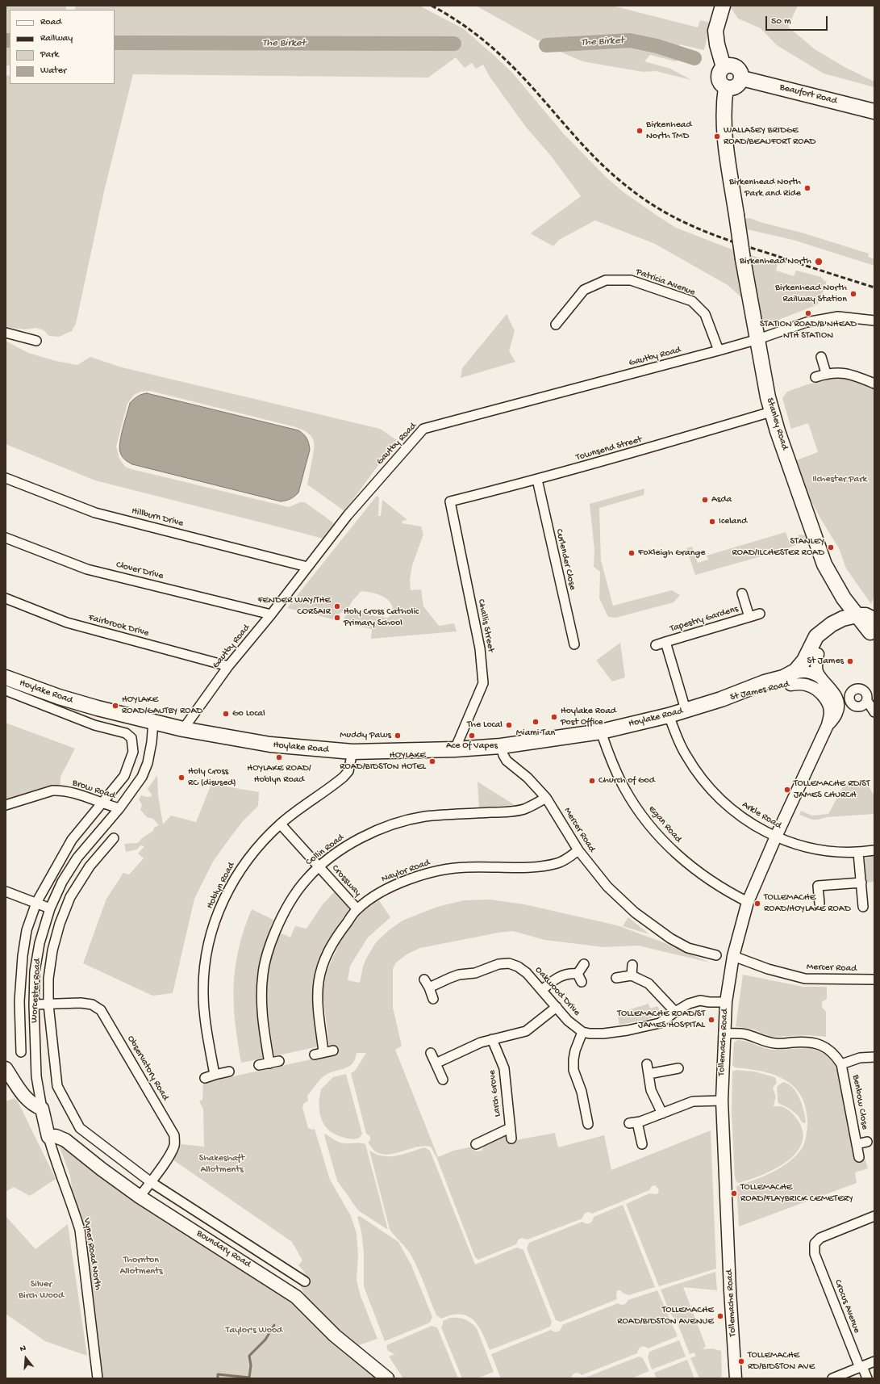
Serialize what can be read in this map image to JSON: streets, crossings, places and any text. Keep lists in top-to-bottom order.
{
  "streets": {
    "main road": [
      "Beaufort Road",
      "Stanley Road",
      "St James Road",
      "Hoylake Road",
      "Worcester Road",
      "Boundary Road"
    ],
    "street": [
      "Patricia Avenue",
      "Gautby Road",
      "Townsend Street",
      "Hillburn Drive",
      "Curlender Close",
      "Clover Drive",
      "Tapestry Gardens",
      "Fairbrook Drive",
      "Challis Street",
      "Brow Road",
      "Arkle Road",
      "Egan Road",
      "Mercer Road",
      "Collin Road",
      "Naylor Road",
      "Crossway",
      "Hoblyn Road",
      "Oakwood Drive",
      "Tollemache Road",
      "Observatory Road",
      "Larch Grove",
      "Benbow Close",
      "Vyner Road North",
      "Crocus Avenue"
    ]
  },
  "crossings": [
    ["Beaufort Road", "Stanley Road"],
    ["Patricia Avenue", "Gautby Road"],
    ["Gautby Road", "Stanley Road"],
    ["Gautby Road", "Hillburn Drive"],
    ["Gautby Road", "Clover Drive"],
    ["Gautby Road", "Fairbrook Drive"],
    ["Gautby Road", "Hoylake Road"],
    ["Stanley Road", "Townsend Street"],
    ["Stanley Road", "St James Road"],
    ["Townsend Street", "Curlender Close"],
    ["Townsend Street", "Challis Street"],
    ["Tapestry Gardens", "Hoylake Road"],
    ["Challis Street", "Hoylake Road"],
    ["St James Road", "Hoylake Road"],
    ["St James Road", "Tollemache Road"],
    ["Hoylake Road", "Arkle Road"],
    ["Hoylake Road", "Egan Road"],
    ["Hoylake Road", "Mercer Road"],
    ["Hoylake Road", "Hoblyn Road"],
    ["Hoylake Road", "Worcester Road"],
    ["Brow Road", "Worcester Road"],
    ["Arkle Road", "Tollemache Road"],
    ["Egan Road", "Tollemache Road"],
    ["Mercer Road", "Collin Road"],
    ["Mercer Road", "Naylor Road"],
    ["Mercer Road", "Tollemache Road"],
    ["Collin Road", "Crossway"],
    ["Naylor Road", "Crossway"],
    ["Crossway", "Hoblyn Road"],
    ["Worcester Road", "Observatory Road"],
    ["Worcester Road", "Boundary Road"],
    ["Worcester Road", "Vyner Road North"],
    ["Observatory Road", "Boundary Road"],
    ["Boundary Road", "Vyner Road North"]
  ],
  "water": ["The Birket"],
  "parks": [
    "Ilchester Park",
    "Shakeshaft Allotments",
    "Thornton Allotments",
    "Silver Birch Wood",
    "Taylor's Wood"
  ],
  "places": [
    "Birkenhead North TMD",
    "WALLASEY BRIDGE ROAD/BEAUFORT ROAD",
    "Birkenhead North Park and Ride",
    "Birkenhead North",
    "Birkenhead North Railway Station",
    "STATION ROAD/B'NHEAD NTH STATION",
    "Asda",
    "Iceland",
    "STANLEY ROAD/ILCHESTER ROAD",
    "Foxleigh Grange",
    "FENDER WAY/THE CORSAIR",
    "Holy Cross Catholic Primary School",
    "St James",
    "HOYLAKE ROAD/GAUTBY ROAD",
    "Go Local",
    "Hoylake Road Post Office",
    "Miami Tan",
    "The Local",
    "Muddy Paws",
    "Ace Of Vapes",
    "HOYLAKE ROAD/ Hoblyn Road",
    "HOYLAKE ROAD/BIDSTON HOTEL",
    "Holy Cross RC (disused)",
    "Church of God",
    "TOLLEMACHE RD/ST JAMES CHURCH",
    "TOLLEMACHE ROAD/HOYLAKE ROAD",
    "TOLLEMACHE ROAD/ST JAMES HOSPITAL",
    "TOLLEMACHE ROAD/FLAYBRICK CEMETERY",
    "TOLLEMACHE ROAD/BIDSTON AVENUE",
    "TOLLEMACHE RD/BIDSTON AVE"
  ],
  "legend": [
    "Road",
    "Railway",
    "Park",
    "Water"
  ],
  "scale_bar": "50 m",
  "north": "top"
}
